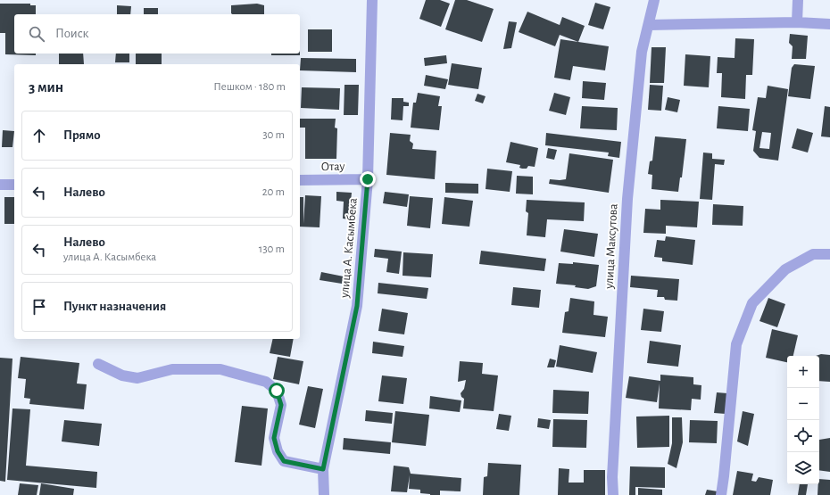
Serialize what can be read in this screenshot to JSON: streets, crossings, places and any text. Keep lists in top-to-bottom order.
{
  "streets": {
    "street": ["Отау", "улица Максутова", "улица А. Касымбека"]
  },
  "crossings": [
    ["Отау", "улица А. Касымбека"]
  ],
  "page": {
    "search": "Поиск",
    "heading": ["3 мин", "Пешком · 180 m"],
    "list": [
      ["Прямо", "30 m"],
      ["Налево", "20 m"],
      ["Налево", "улица А. Касымбека", "130 m"],
      "Пункт назначения"
    ],
    "map_buttons": ["+", "−"]
  }
}
